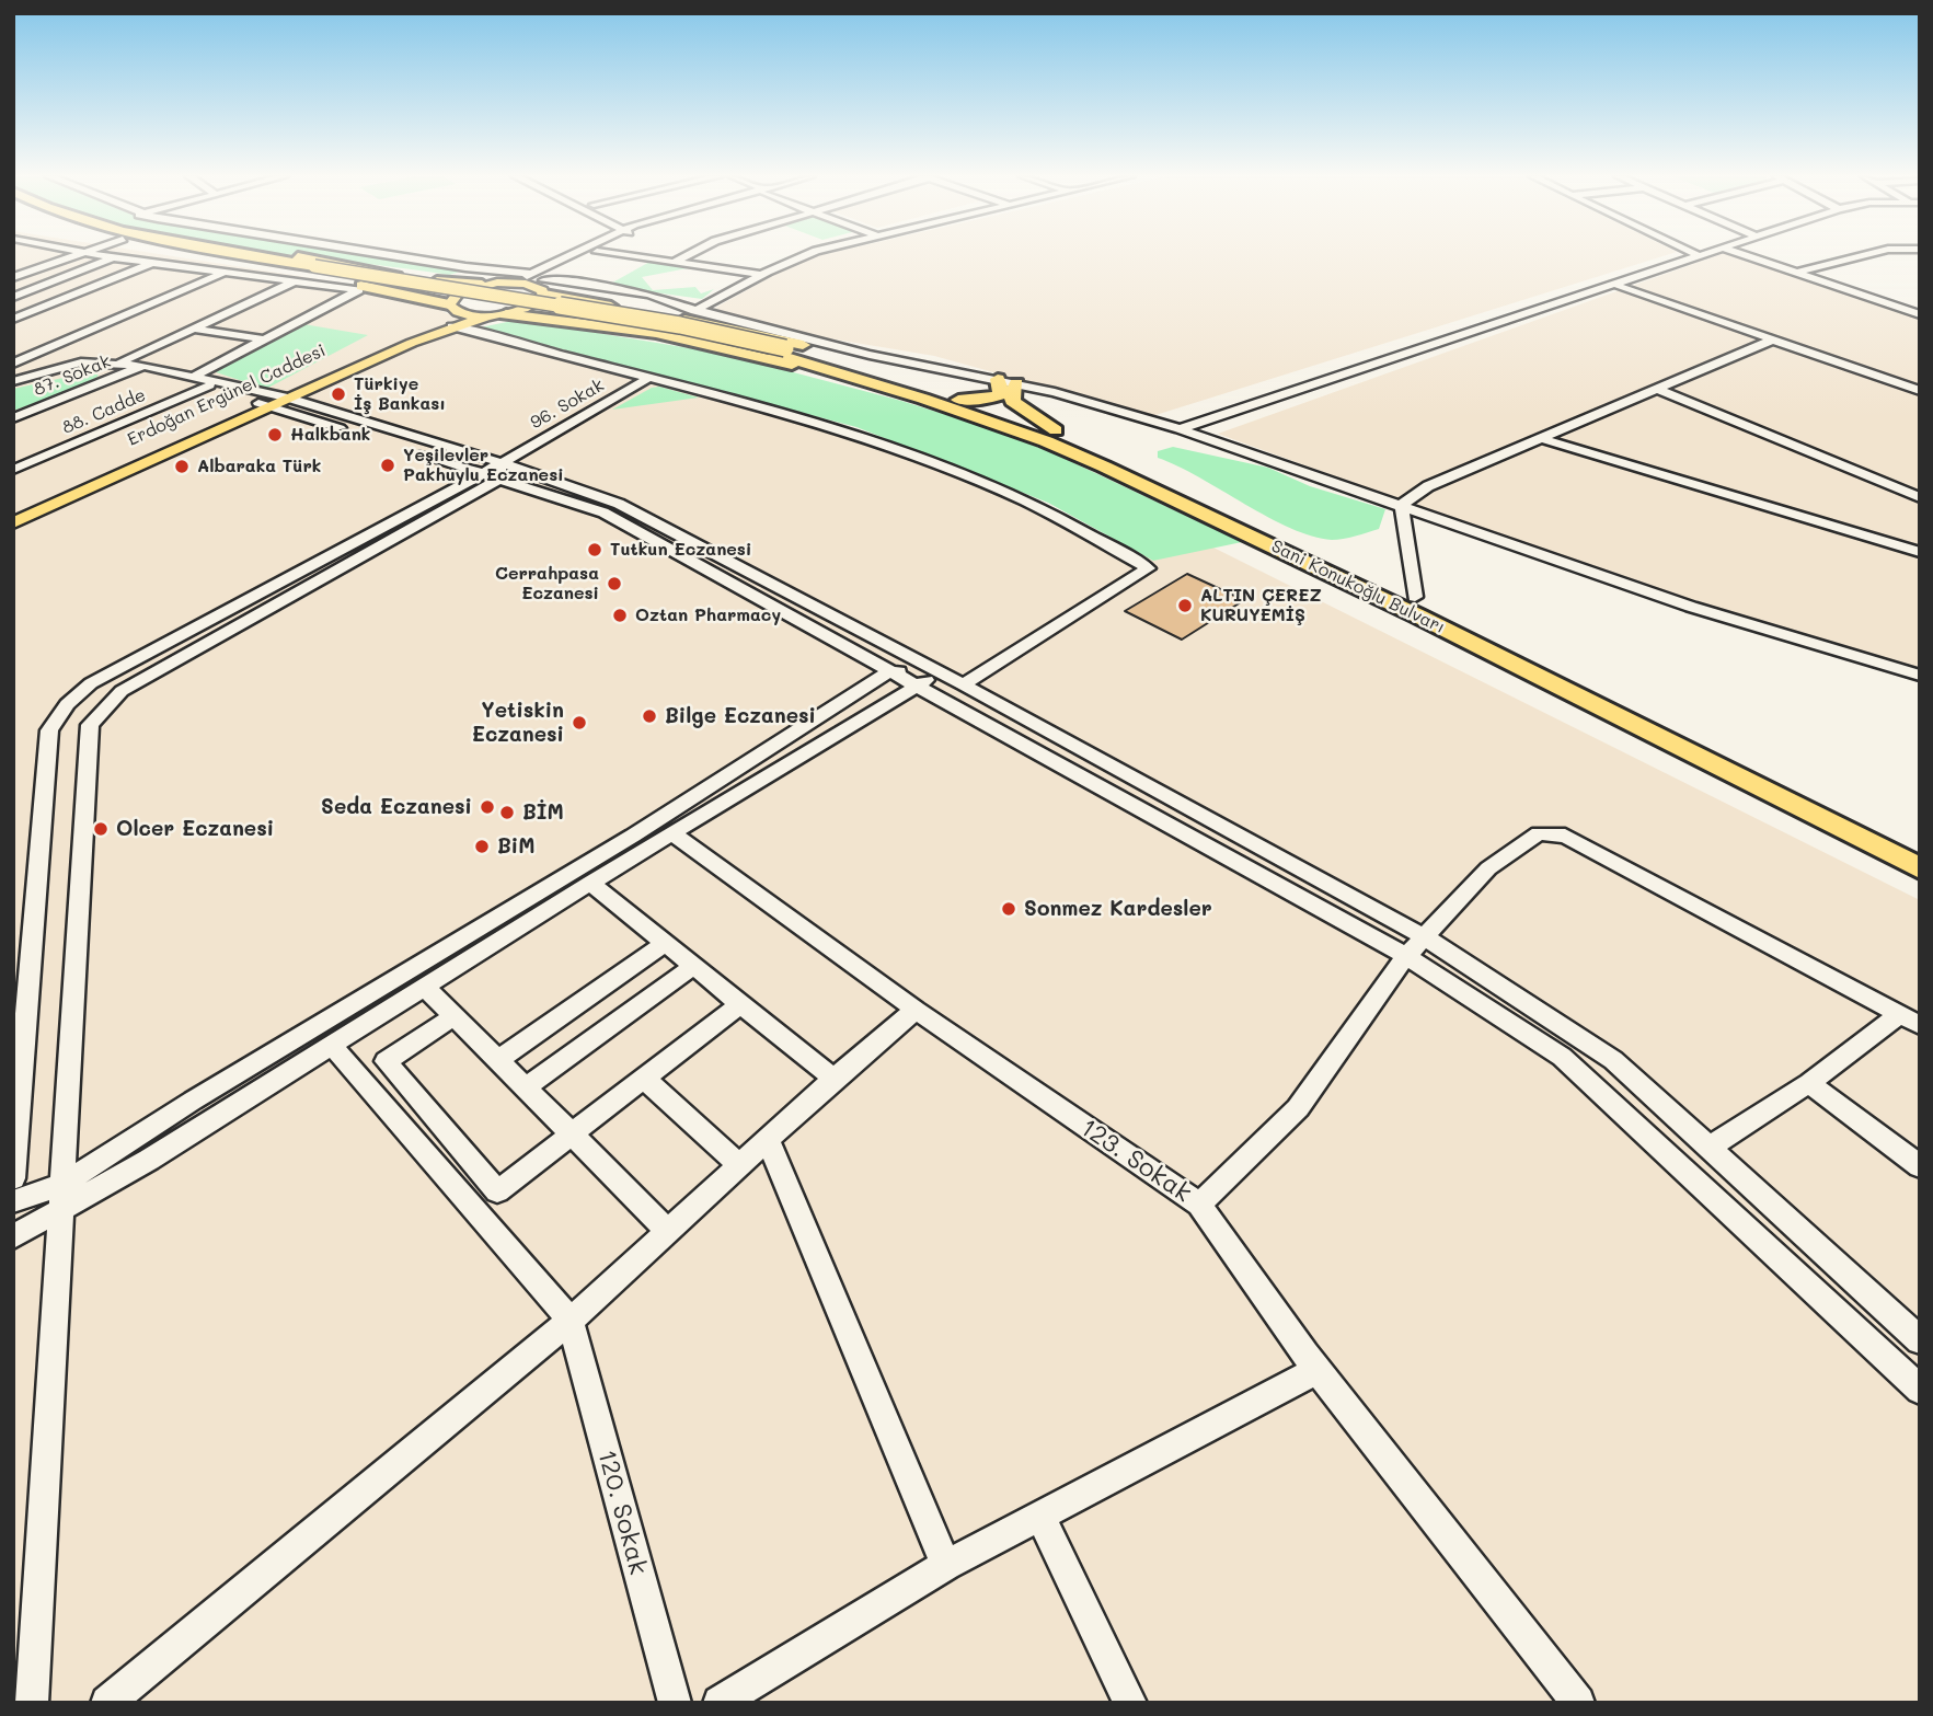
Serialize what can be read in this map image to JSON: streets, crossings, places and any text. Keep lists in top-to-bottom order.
{
  "streets": {
    "highway": ["Sani Konukoğlu Bulvarı"],
    "main road": ["Erdoğan Ergünel Caddesi"],
    "street": [
      "87. Sokak",
      "96. Sokak",
      "88. Cadde",
      "123. Sokak",
      "120. Sokak"
    ]
  },
  "places": [
    "Türkiye İş Bankası",
    "Halkbank",
    "Yeşilevler Pakhuylu Eczanesi",
    "Albaraka Türk",
    "Tutkun Eczanesi",
    "Cerrahpasa Eczanesi",
    "ALTIN ÇEREZ KURUYEMİŞ",
    "Oztan Pharmacy",
    "Bilge Eczanesi",
    "Yetiskin Eczanesi",
    "Seda Eczanesi",
    "BİM",
    "Olcer Eczanesi",
    "BiM",
    "Sonmez Kardesler"
  ]
}
